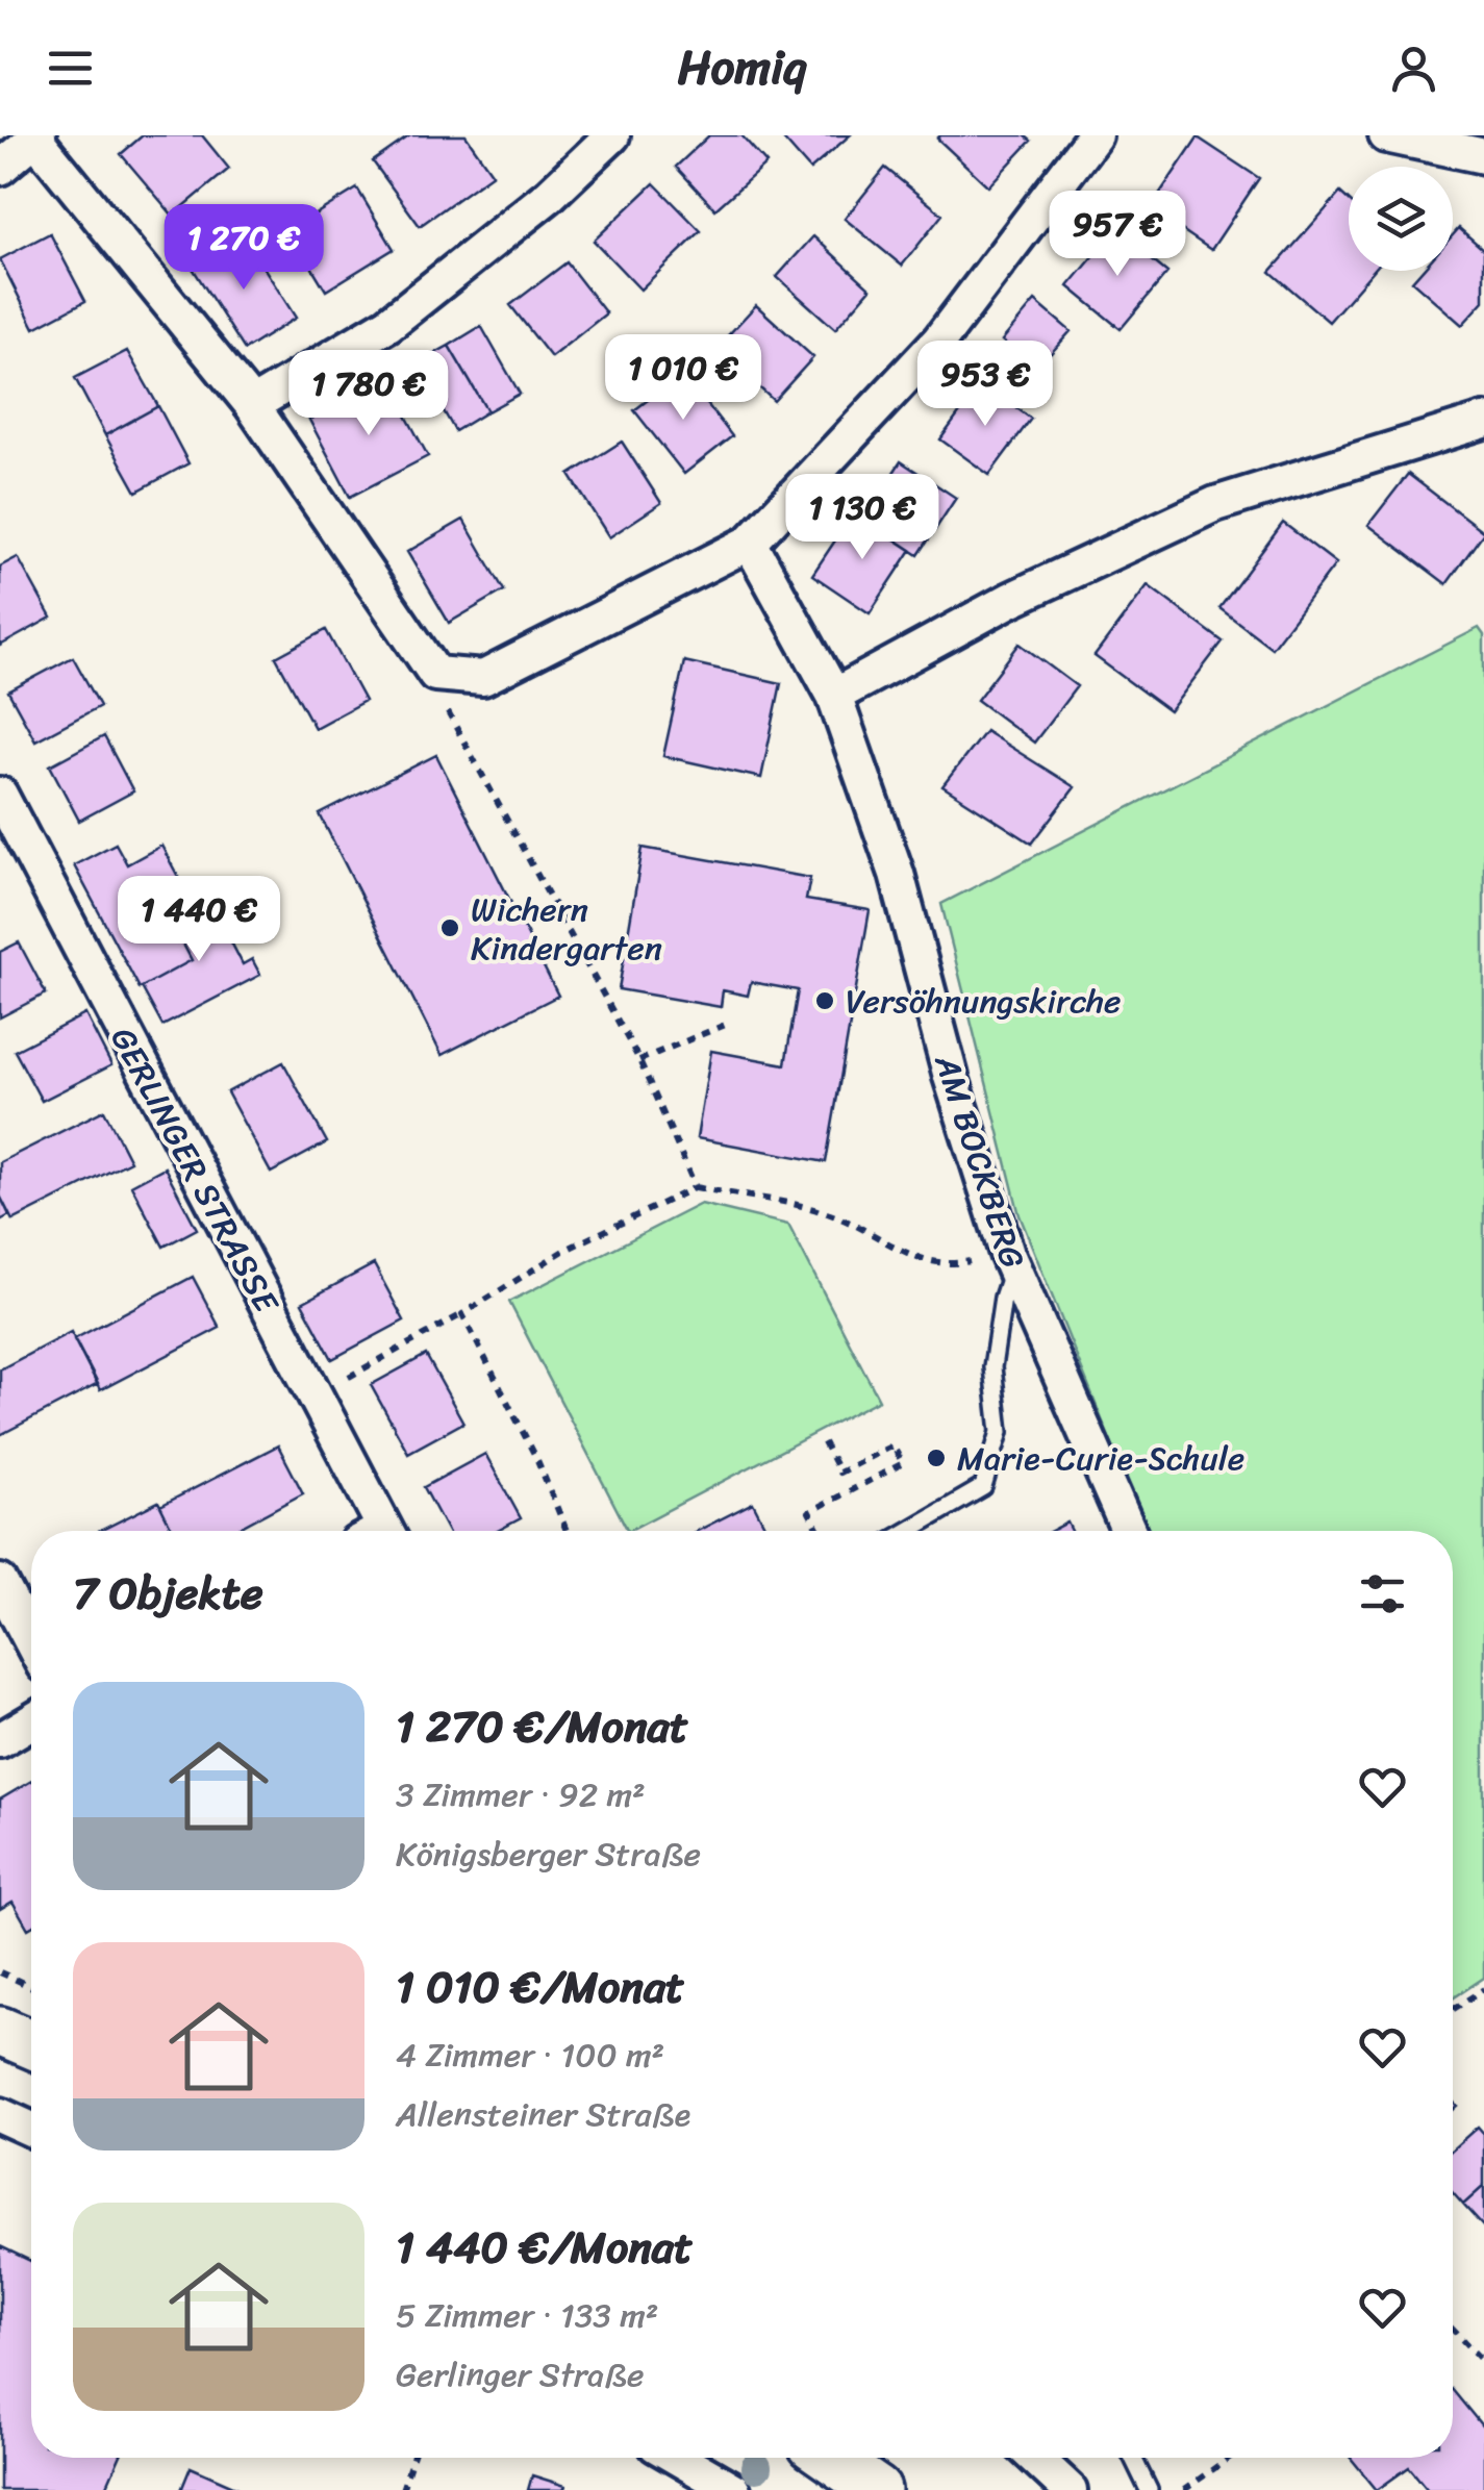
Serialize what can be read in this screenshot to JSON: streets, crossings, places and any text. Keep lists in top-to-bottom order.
{
  "streets": {
    "street": ["AM BOCKBERG", "GERLINGER STRASSE"]
  },
  "places": ["Wichern Kindergarten", "Versöhnungskirche", "Marie-Curie-Schule"],
  "page": {
    "header": "Homiq",
    "price": [
      "957 €",
      "1 270 €",
      "1 010 €",
      "953 €",
      "1 780 €",
      "1 130 €",
      "1 440 €"
    ],
    "heading": "7 Objekte",
    "list": [
      {
        "name": "1 270 €/Monat",
        "note": "3 Zimmer · 92 m² · Königsberger Straße"
      },
      {
        "name": "1 010 €/Monat",
        "note": "4 Zimmer · 100 m² · Allensteiner Straße"
      },
      {
        "name": "1 440 €/Monat",
        "note": "5 Zimmer · 133 m² · Gerlinger Straße"
      }
    ]
  }
}
